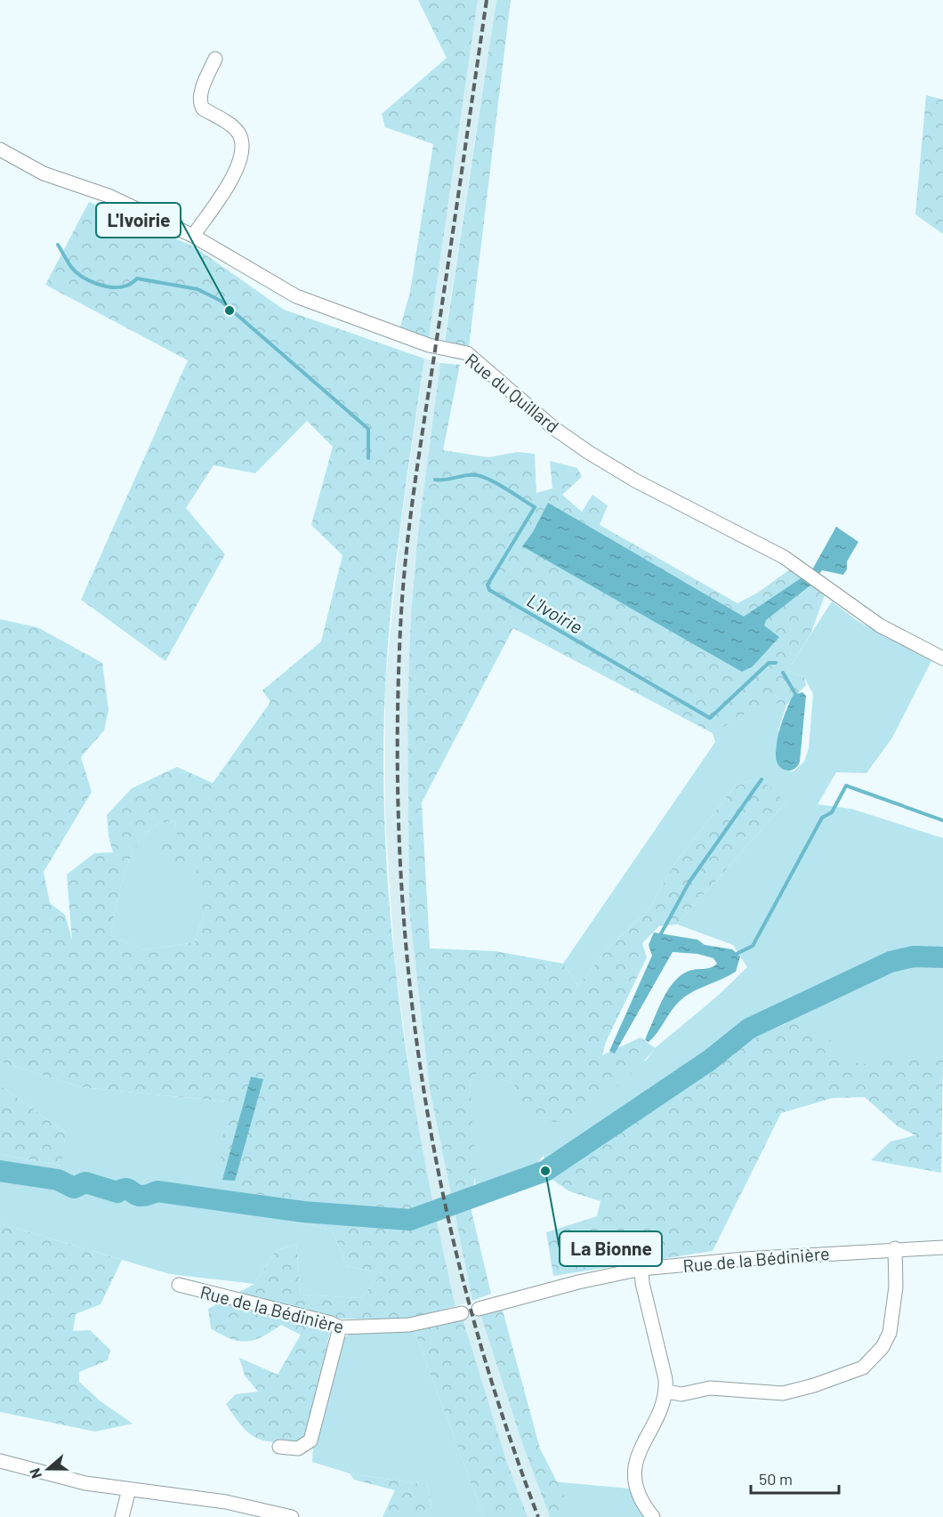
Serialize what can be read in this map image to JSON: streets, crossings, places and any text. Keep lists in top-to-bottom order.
{
  "streets": {
    "street": ["Rue du Quillard", "Rue de la Bédinière"]
  },
  "water": ["L'Ivoirie"],
  "places": ["L'Ivoirie", "La Bionne"],
  "scale_bar": "50 m",
  "north": "left"
}
